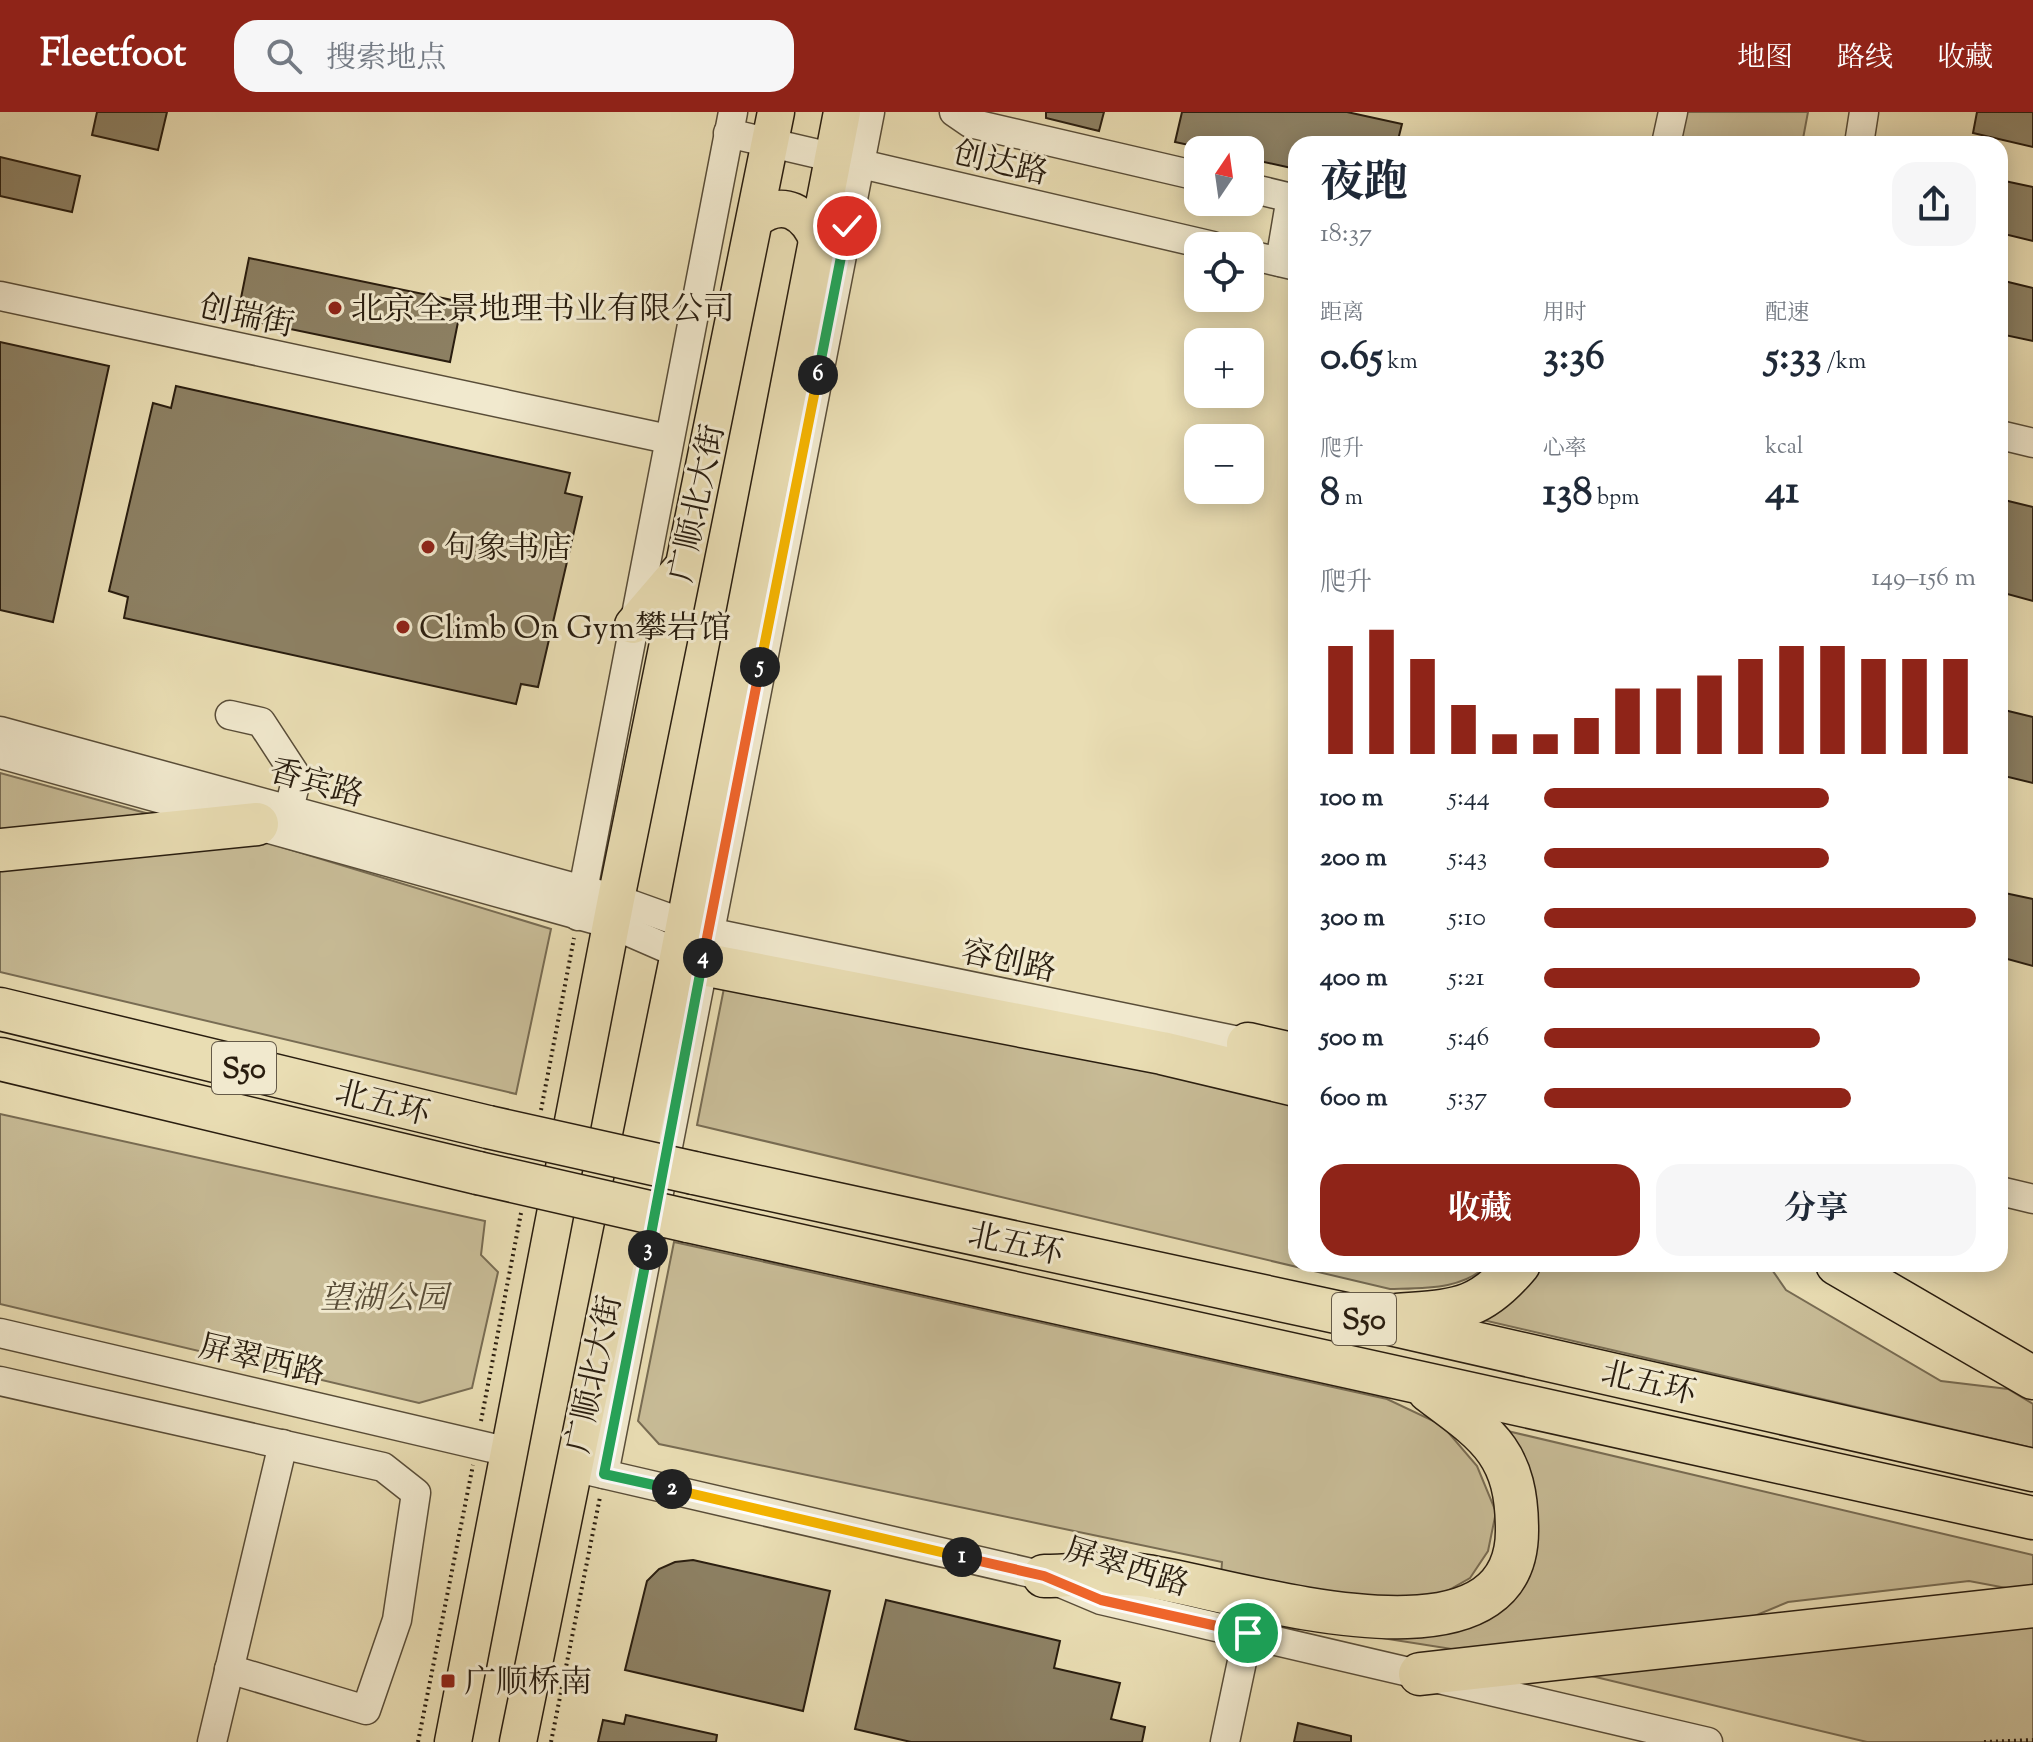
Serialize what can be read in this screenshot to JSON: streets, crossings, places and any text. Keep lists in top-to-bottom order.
{
  "streets": {
    "highway": ["S50", "北五环"],
    "main road": ["广顺北大街"],
    "street": [
      "创达路",
      "创瑞街",
      "香宾路",
      "容创路",
      "屏翠西路"
    ]
  },
  "crossings": [
    ["创达路", "广顺北大街"],
    ["广顺北大街", "香宾路"],
    ["广顺北大街", "容创路"],
    ["广顺北大街", "屏翠西路"],
    ["香宾路", "容创路"]
  ],
  "parks": ["望湖公园"],
  "places": {
    "other": ["北京全景地理书业有限公司", "句象书店", "Climb On Gym攀岩馆"],
    "transit": ["广顺桥南"]
  },
  "north": "top",
  "page": {
    "header": "Fleetfoot",
    "search": "搜索地点",
    "nav": ["地图", "路线", "收藏"],
    "map_buttons": ["+", "−"],
    "heading": ["夜跑", "18:37"],
    "stats": [
      ["距离", "0.65 km"],
      ["用时", "3:36"],
      ["配速", "5:33 /km"],
      ["爬升", "8 m"],
      ["心率", "138 bpm"],
      ["kcal", "41"]
    ],
    "pins": [
      "6",
      "5",
      "4",
      "3",
      "2",
      "1"
    ],
    "chart": ["爬升", "149–156 m"],
    "list": [
      {
        "name": "100 m",
        "note": "5:44"
      },
      {
        "name": "200 m",
        "note": "5:43"
      },
      {
        "name": "300 m",
        "note": "5:10"
      },
      {
        "name": "400 m",
        "note": "5:21"
      },
      {
        "name": "500 m",
        "note": "5:46"
      },
      {
        "name": "600 m",
        "note": "5:37"
      }
    ],
    "buttons": ["收藏", "分享"]
  }
}
